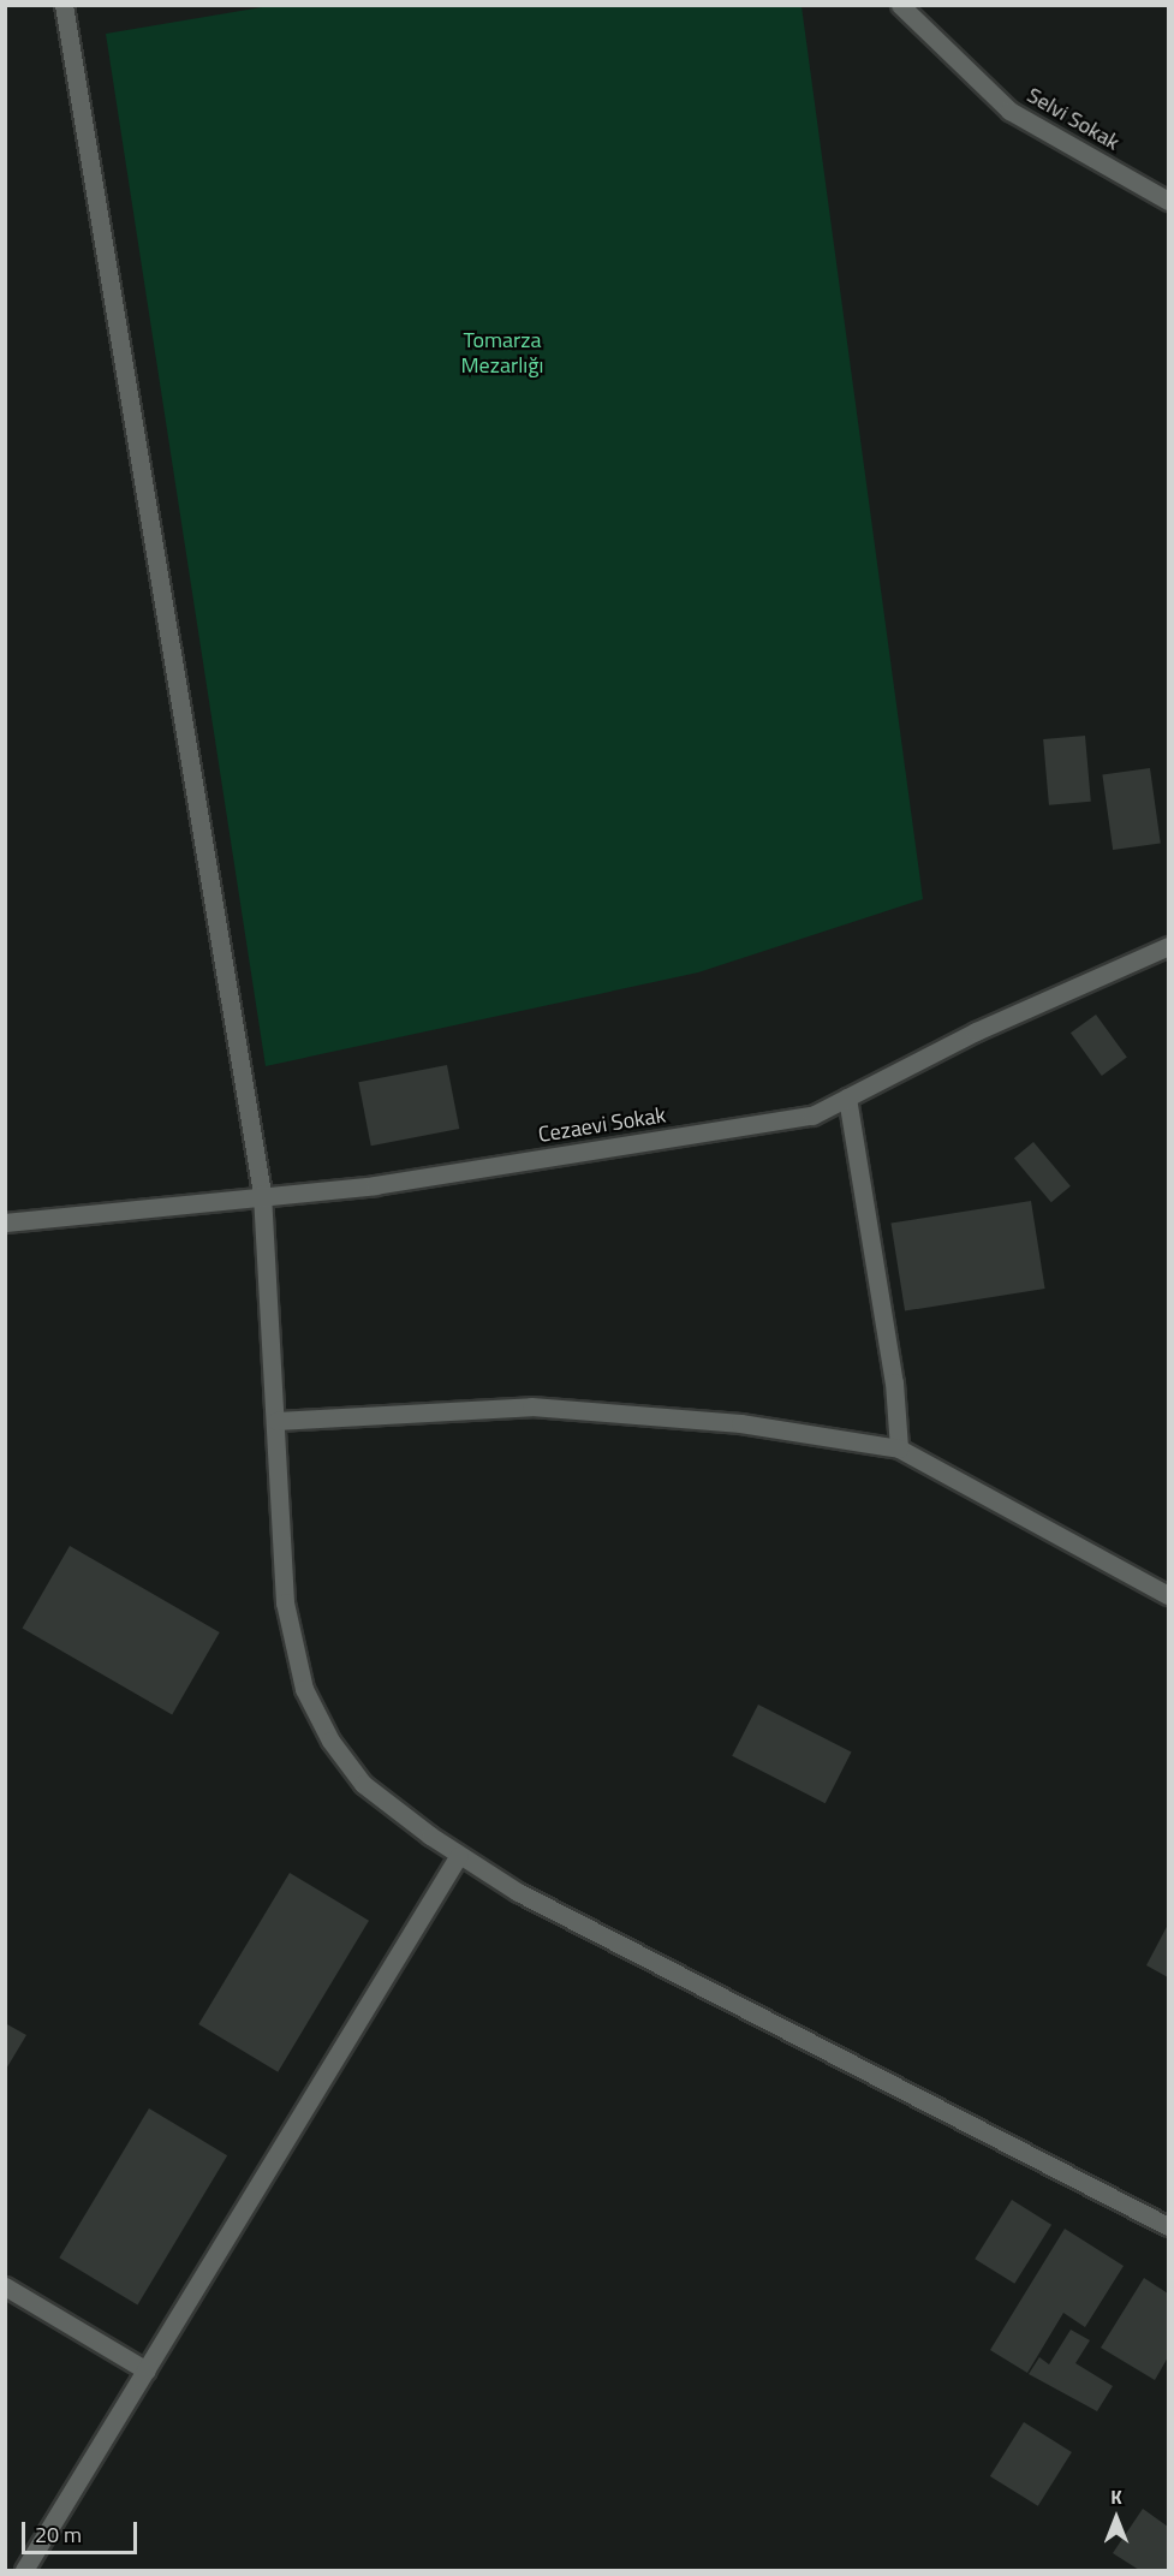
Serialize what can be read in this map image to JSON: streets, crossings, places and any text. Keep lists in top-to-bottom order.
{
  "streets": {
    "street": ["Selvi Sokak", "Cezaevi Sokak"]
  },
  "parks": ["Tomarza Mezarlığı"],
  "scale_bar": "20 m",
  "north": "top"
}
